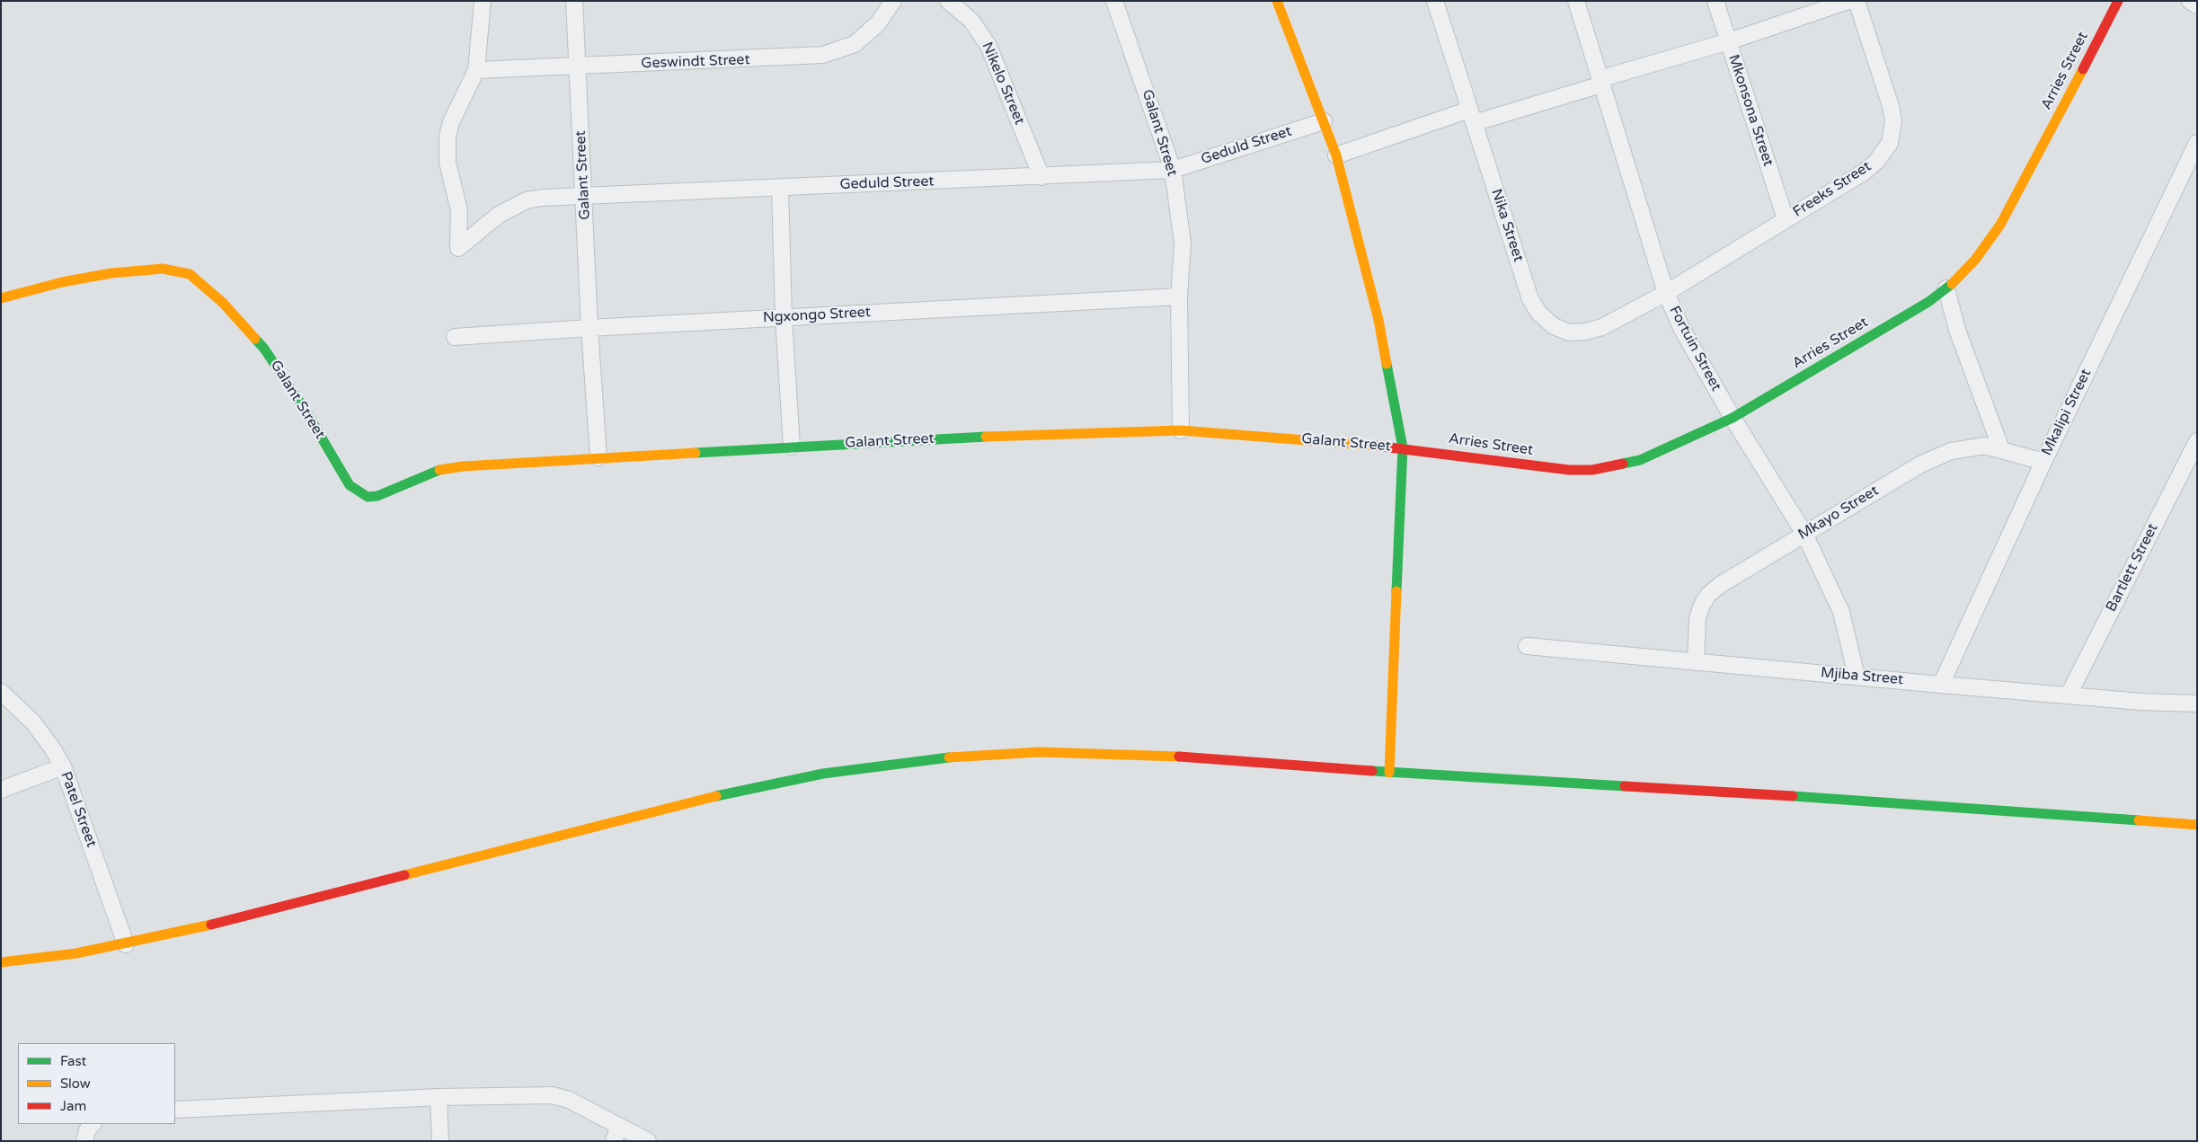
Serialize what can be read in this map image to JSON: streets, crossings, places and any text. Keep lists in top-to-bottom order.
{
  "streets": {
    "street": [
      "Geswindt Street",
      "Arries Street",
      "Nikelo Street",
      "Mkonsona Street",
      "Galant Street",
      "Geduld Street",
      "Freeks Street",
      "Nika Street",
      "Ngxongo Street",
      "Fortuin Street",
      "Mkalipi Street",
      "Mkayo Street",
      "Bartlett Street",
      "Mjiba Street",
      "Patel Street"
    ]
  },
  "crossings": [
    ["Geswindt Street", "Galant Street"],
    ["Geswindt Street", "Geduld Street"],
    ["Arries Street", "Galant Street"],
    ["Arries Street", "Fortuin Street"],
    ["Nikelo Street", "Geduld Street"],
    ["Mkonsona Street", "Freeks Street"],
    ["Galant Street", "Geduld Street"],
    ["Galant Street", "Ngxongo Street"],
    ["Freeks Street", "Nika Street"],
    ["Freeks Street", "Fortuin Street"],
    ["Nika Street", "Fortuin Street"],
    ["Fortuin Street", "Mkayo Street"],
    ["Fortuin Street", "Mjiba Street"],
    ["Mkalipi Street", "Mkayo Street"],
    ["Mkalipi Street", "Mjiba Street"],
    ["Mkayo Street", "Mjiba Street"],
    ["Bartlett Street", "Mjiba Street"]
  ],
  "legend": ["Fast", "Slow", "Jam"]
}
